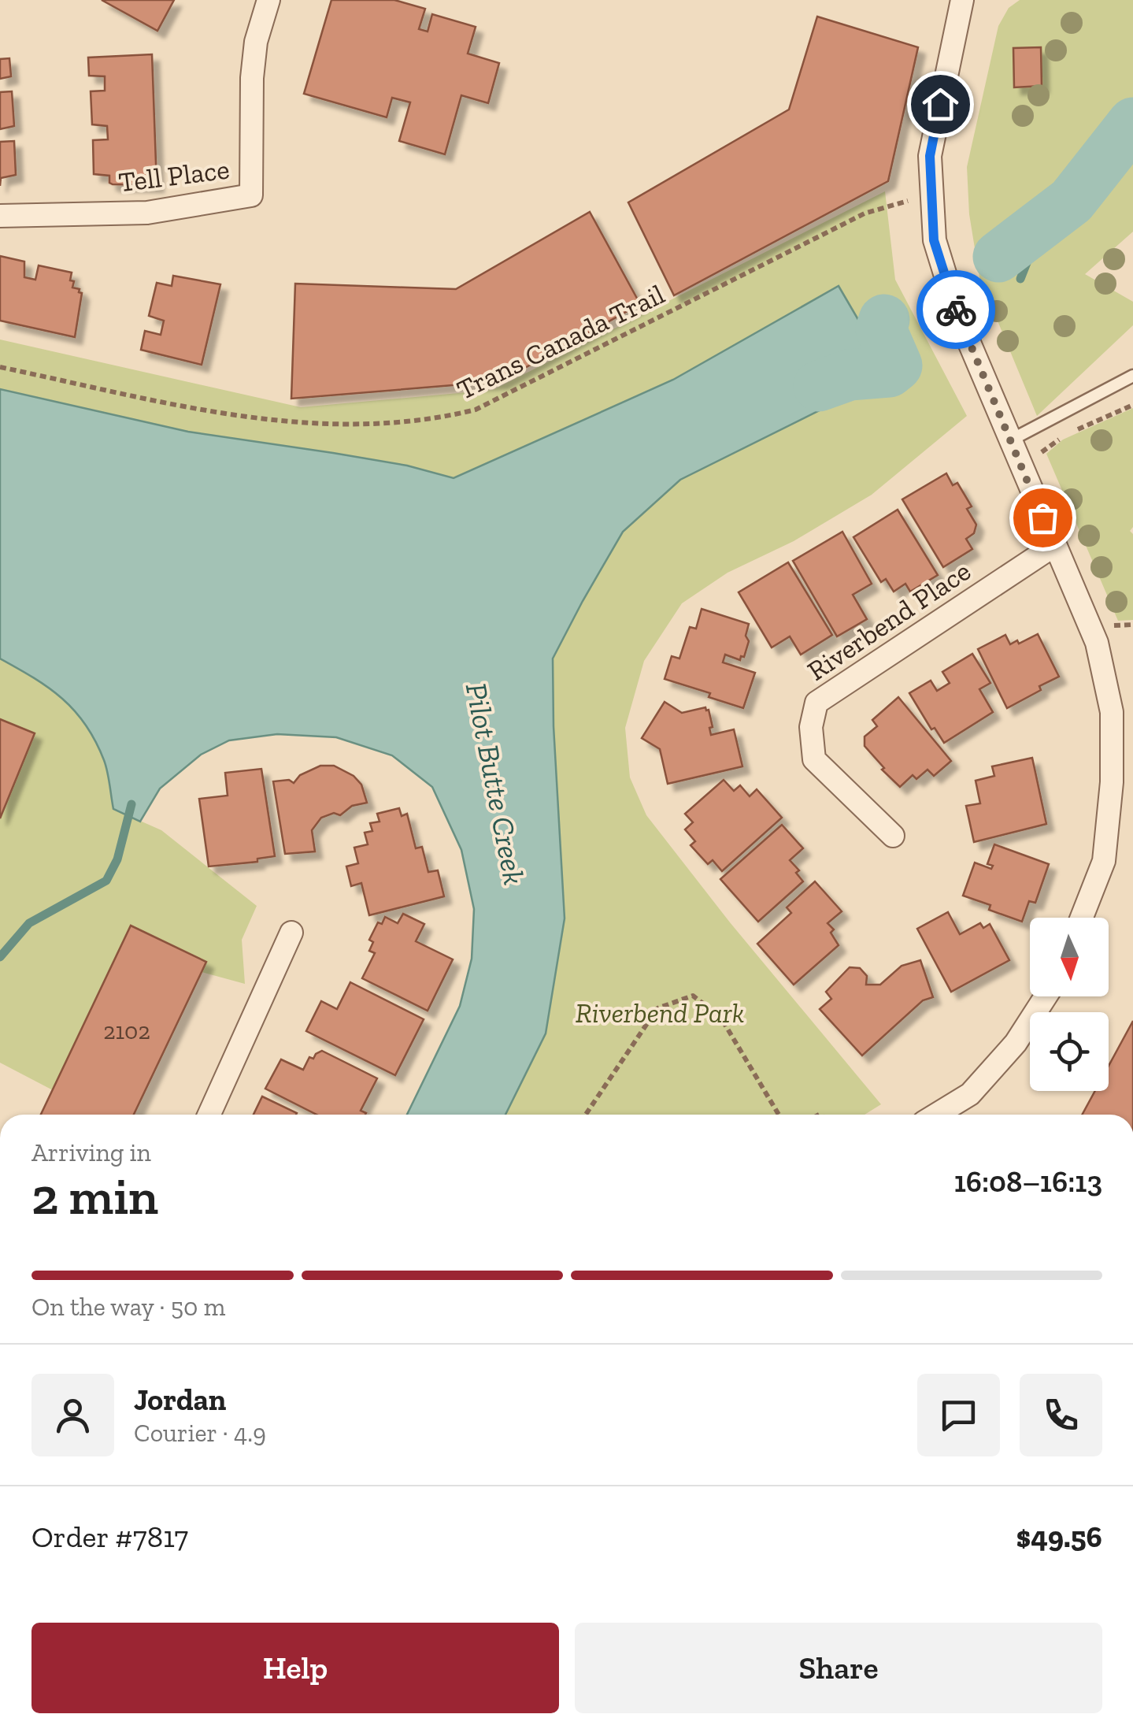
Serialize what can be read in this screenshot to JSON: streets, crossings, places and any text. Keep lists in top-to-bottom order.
{
  "streets": {
    "street": ["Tell Place", "Riverbend Place"],
    "path": ["Trans Canada Trail"]
  },
  "water": ["Pilot Butte Creek"],
  "parks": ["Riverbend Park"],
  "house_numbers": ["2102"],
  "north": "bottom",
  "page": {
    "heading": ["2 min", "Arriving in", "16:08–16:13"],
    "panel": [
      "Jordan",
      "Courier · 4.9",
      "Order #7817",
      "$49.56"
    ],
    "bar": "On the way · 50 m",
    "buttons": ["Help", "Share"]
  }
}
